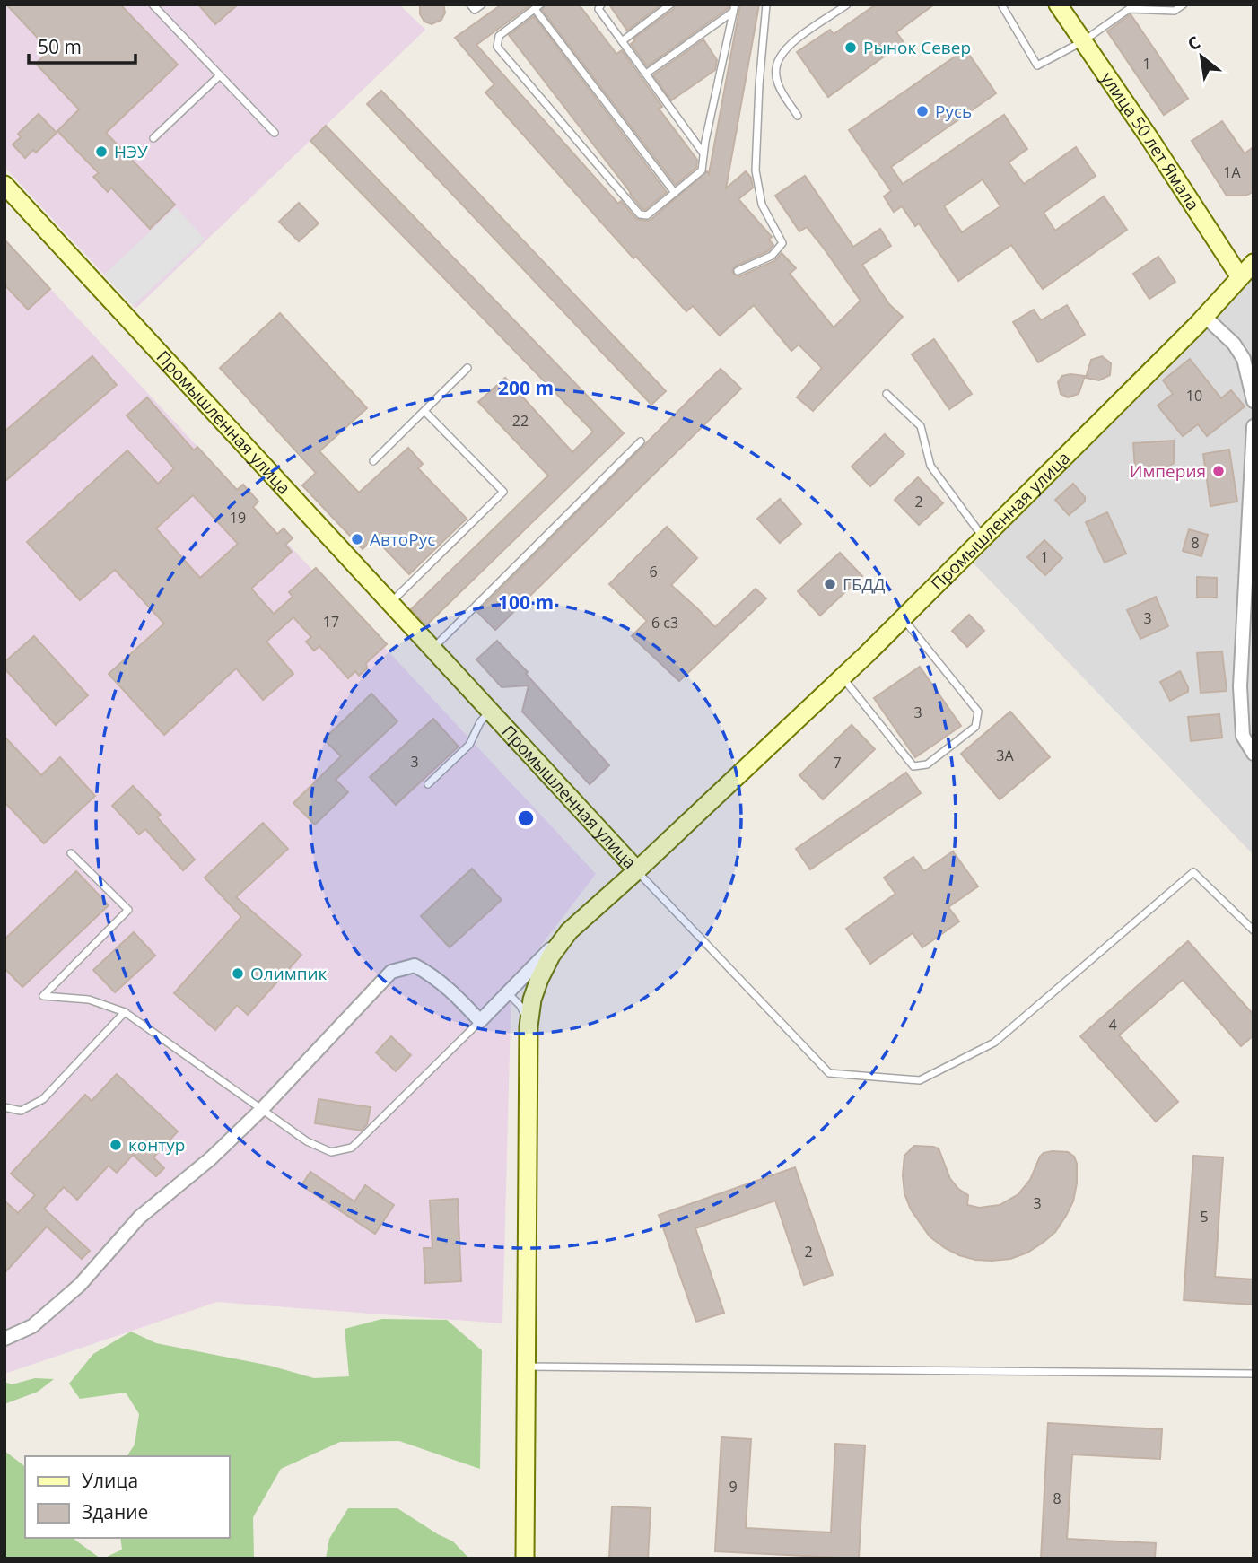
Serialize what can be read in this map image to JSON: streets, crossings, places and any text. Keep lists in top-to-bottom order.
{
  "streets": {
    "main road": ["улица 50 лет Ямала", "Промышленная улица"]
  },
  "crossings": [
    ["улица 50 лет Ямала", "Промышленная улица"]
  ],
  "places": [
    "Рынок Север",
    "Русь",
    "НЭУ",
    "Империя",
    "АвтоРус",
    "ГБДД",
    "Олимпик",
    "контур"
  ],
  "house_numbers": [
    "1",
    "1А",
    "10",
    "22",
    "2",
    "19",
    "8",
    "1",
    "6",
    "3",
    "17",
    "6 с3",
    "3",
    "3А",
    "3",
    "7",
    "4",
    "3",
    "5",
    "2",
    "9",
    "8"
  ],
  "legend": ["Улица", "Здание"],
  "scale_bar": "50 m",
  "north": "top left",
  "rings": ["200 m", "100 m"]
}
